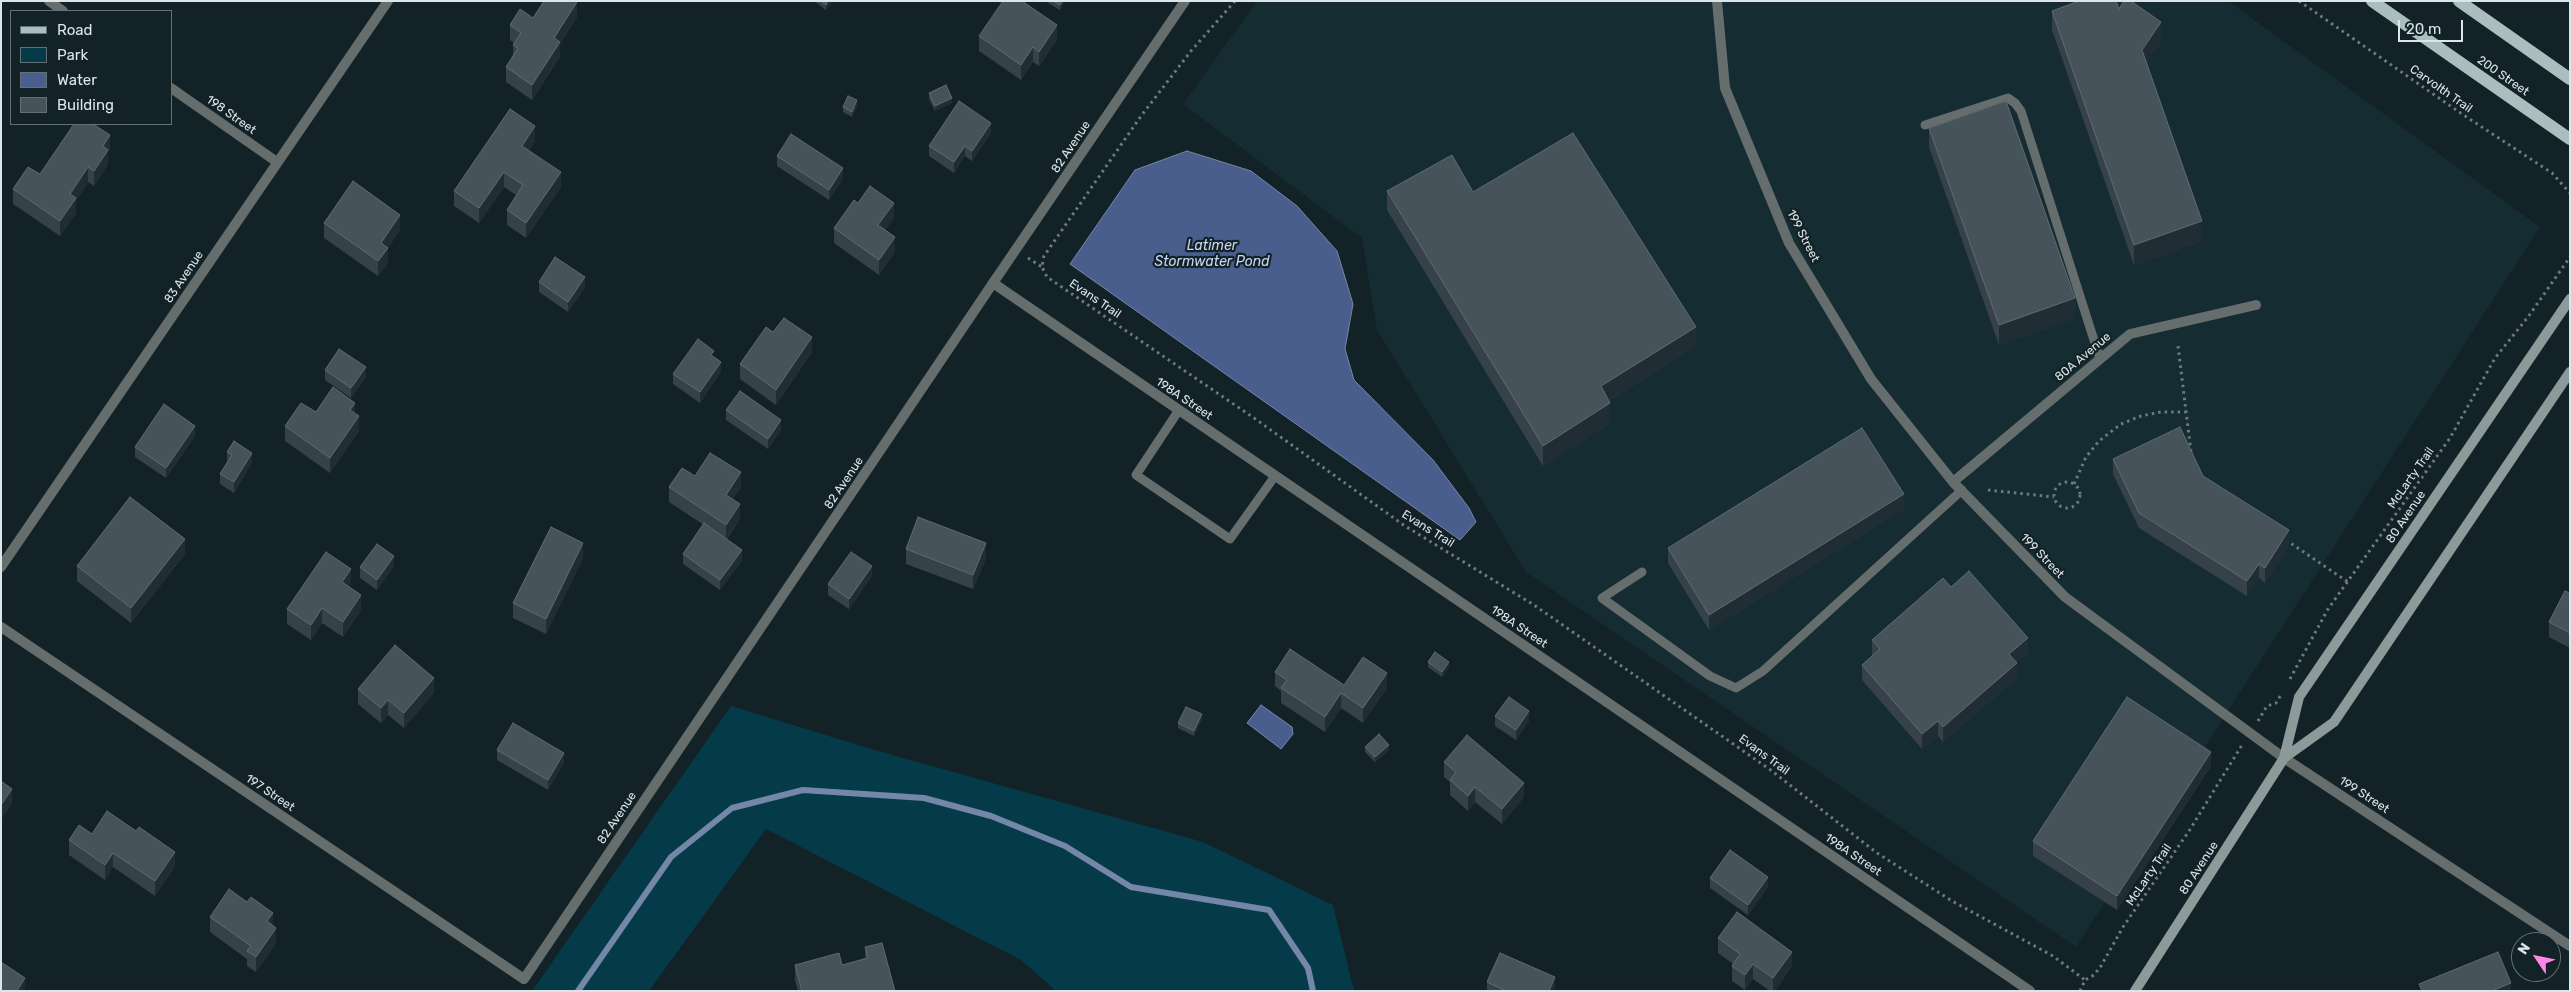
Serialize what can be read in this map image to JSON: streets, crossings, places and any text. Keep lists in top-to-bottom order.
{
  "streets": {
    "main road": ["200 Street", "80 Avenue"],
    "street": [
      "198 Street",
      "82 Avenue",
      "199 Street",
      "83 Avenue",
      "80A Avenue",
      "198A Street",
      "197 Street"
    ],
    "path": ["Carvolth Trail", "Evans Trail", "McLarty Trail"]
  },
  "crossings": [
    ["198 Street", "83 Avenue"],
    ["82 Avenue", "198A Street"],
    ["82 Avenue", "197 Street"],
    ["199 Street", "80A Avenue"],
    ["199 Street", "80 Avenue"],
    ["Evans Trail", "McLarty Trail"]
  ],
  "water": ["Latimer Stormwater Pond"],
  "legend": [
    "Road",
    "Park",
    "Water",
    "Building"
  ],
  "scale_bar": "20 m",
  "north": "top left"
}
